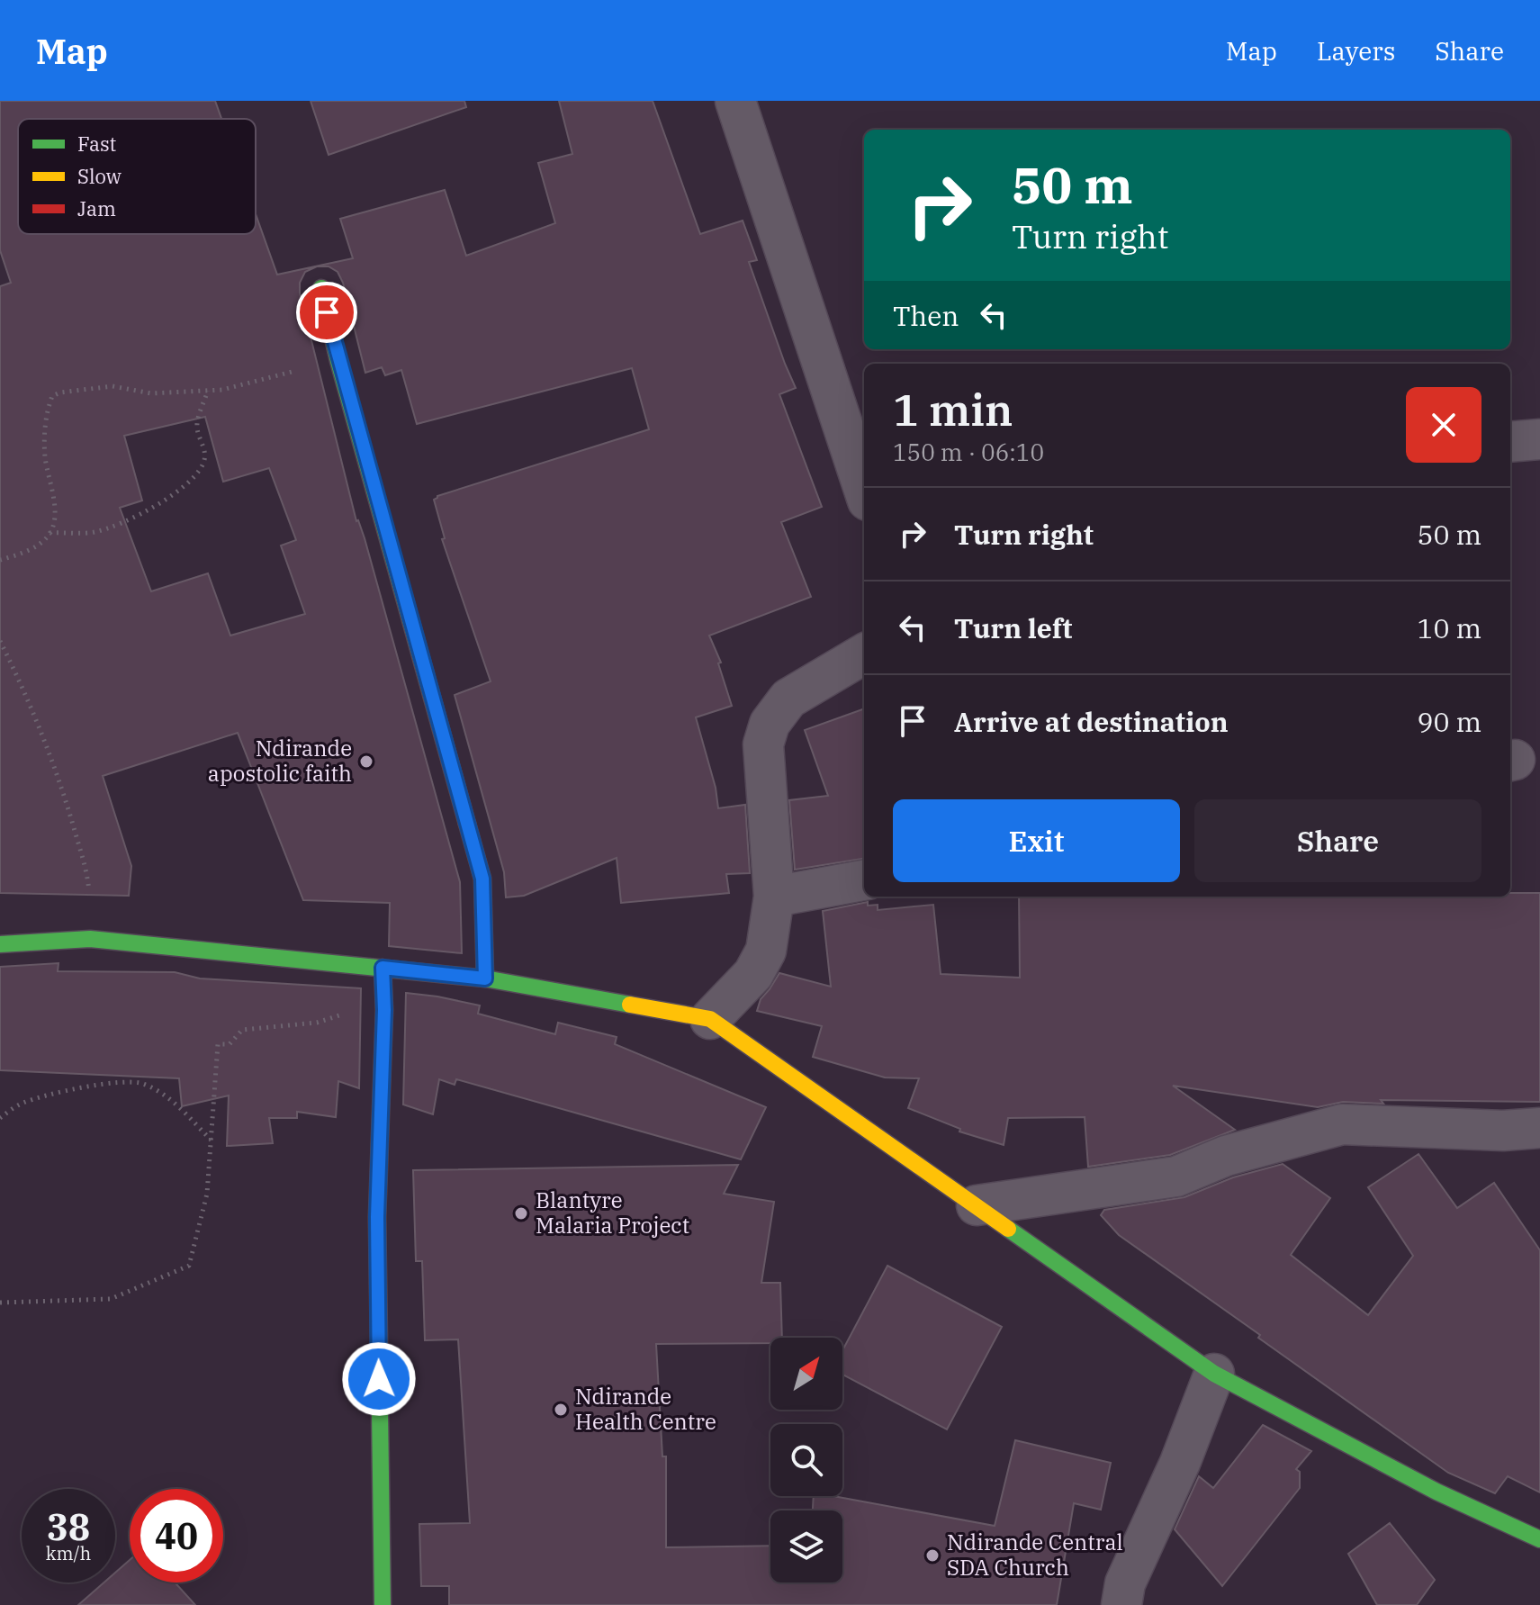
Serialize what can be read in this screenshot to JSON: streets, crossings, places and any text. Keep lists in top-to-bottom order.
{
  "places": [
    "Ndirande apostolic faith",
    "Blantyre Malaria Project",
    "Ndirande Health Centre",
    "Ndirande Central SDA Church"
  ],
  "legend": ["Fast", "Slow", "Jam"],
  "north": "top right",
  "page": {
    "header": "Map",
    "nav": ["Map", "Layers", "Share"],
    "turn": ["50 m", "Turn right"],
    "then": "Then",
    "heading": ["1 min", "150 m · 06:10"],
    "list": [
      {
        "name": "Turn right",
        "value": "50 m"
      },
      {
        "name": "Turn left",
        "value": "10 m"
      },
      {
        "name": "Arrive at destination",
        "value": "90 m"
      }
    ],
    "buttons": ["Exit", "Share"],
    "speed": "38 km/h",
    "limit": "40"
  }
}
